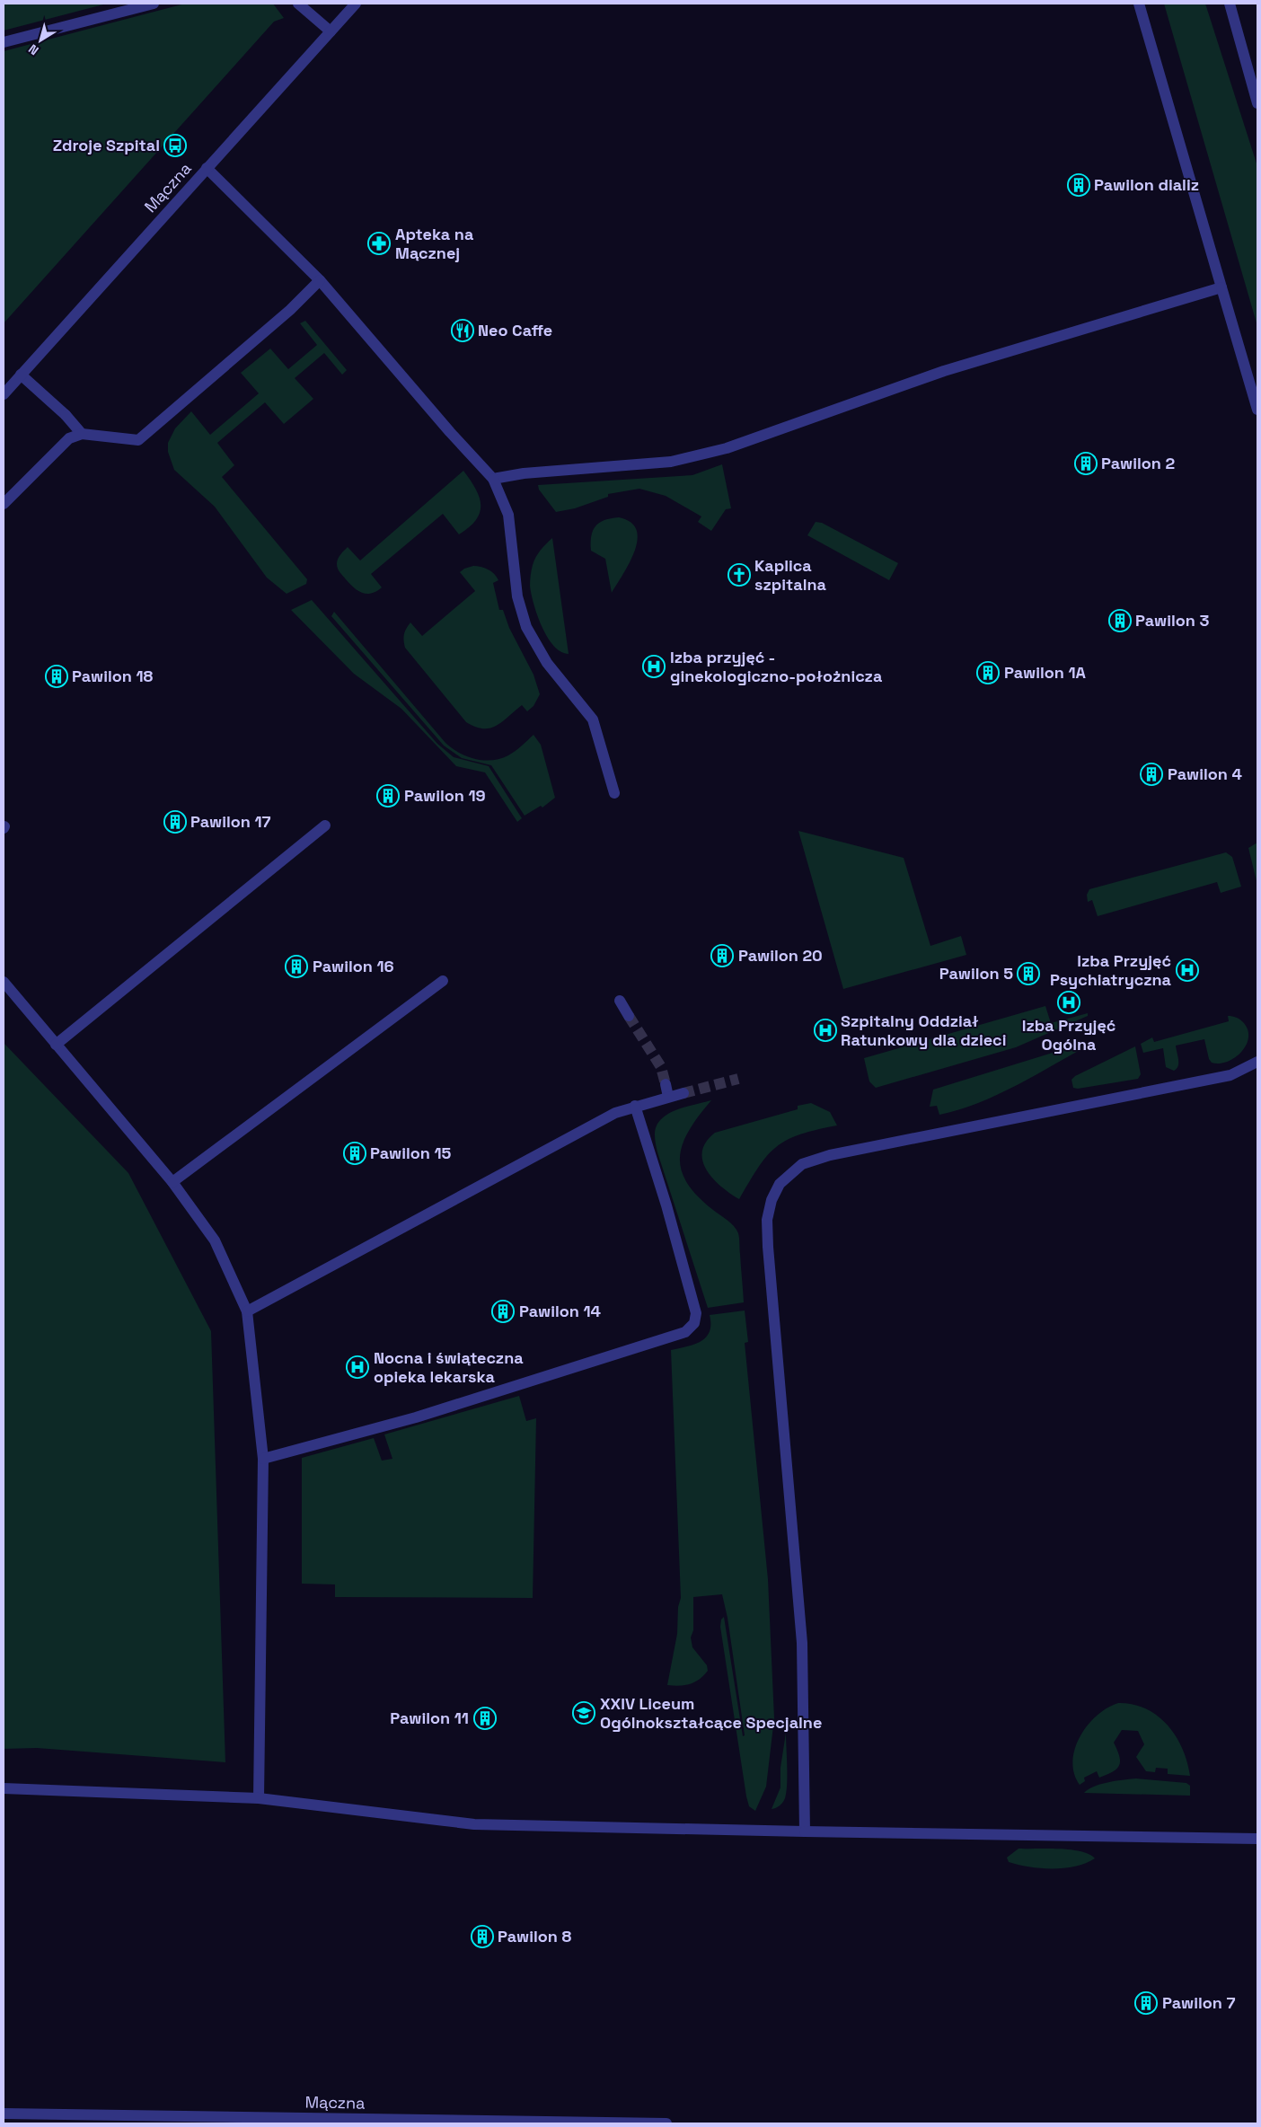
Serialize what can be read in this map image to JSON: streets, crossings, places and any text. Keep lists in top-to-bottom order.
{
  "streets": {
    "street": ["Mączna"]
  },
  "places": {
    "bus stop": ["Zdroje Szpital"],
    "building": [
      "Pawilon dializ",
      "Pawilon 2",
      "Pawilon 3",
      "Pawilon 1A",
      "Pawilon 18",
      "Pawilon 4",
      "Pawilon 19",
      "Pawilon 17",
      "Pawilon 20",
      "Pawilon 16",
      "Pawilon 5",
      "Pawilon 15",
      "Pawilon 14",
      "Pawilon 11",
      "Pawilon 8",
      "Pawilon 7"
    ],
    "pharmacy": ["Apteka na Mącznej"],
    "restaurant": ["Neo Caffe"],
    "church": ["Kaplica szpitalna"],
    "hospital": [
      "Izba przyjęć - ginekologiczno-położnicza",
      "Izba Przyjęć Psychiatryczna",
      "Izba Przyjęć Ogólna",
      "Szpitalny Oddział Ratunkowy dla dzieci",
      "Nocna i świąteczna opieka lekarska"
    ],
    "school or university": ["XXIV Liceum Ogólnokształcące Specjalne"]
  },
  "north": "bottom left"
}
